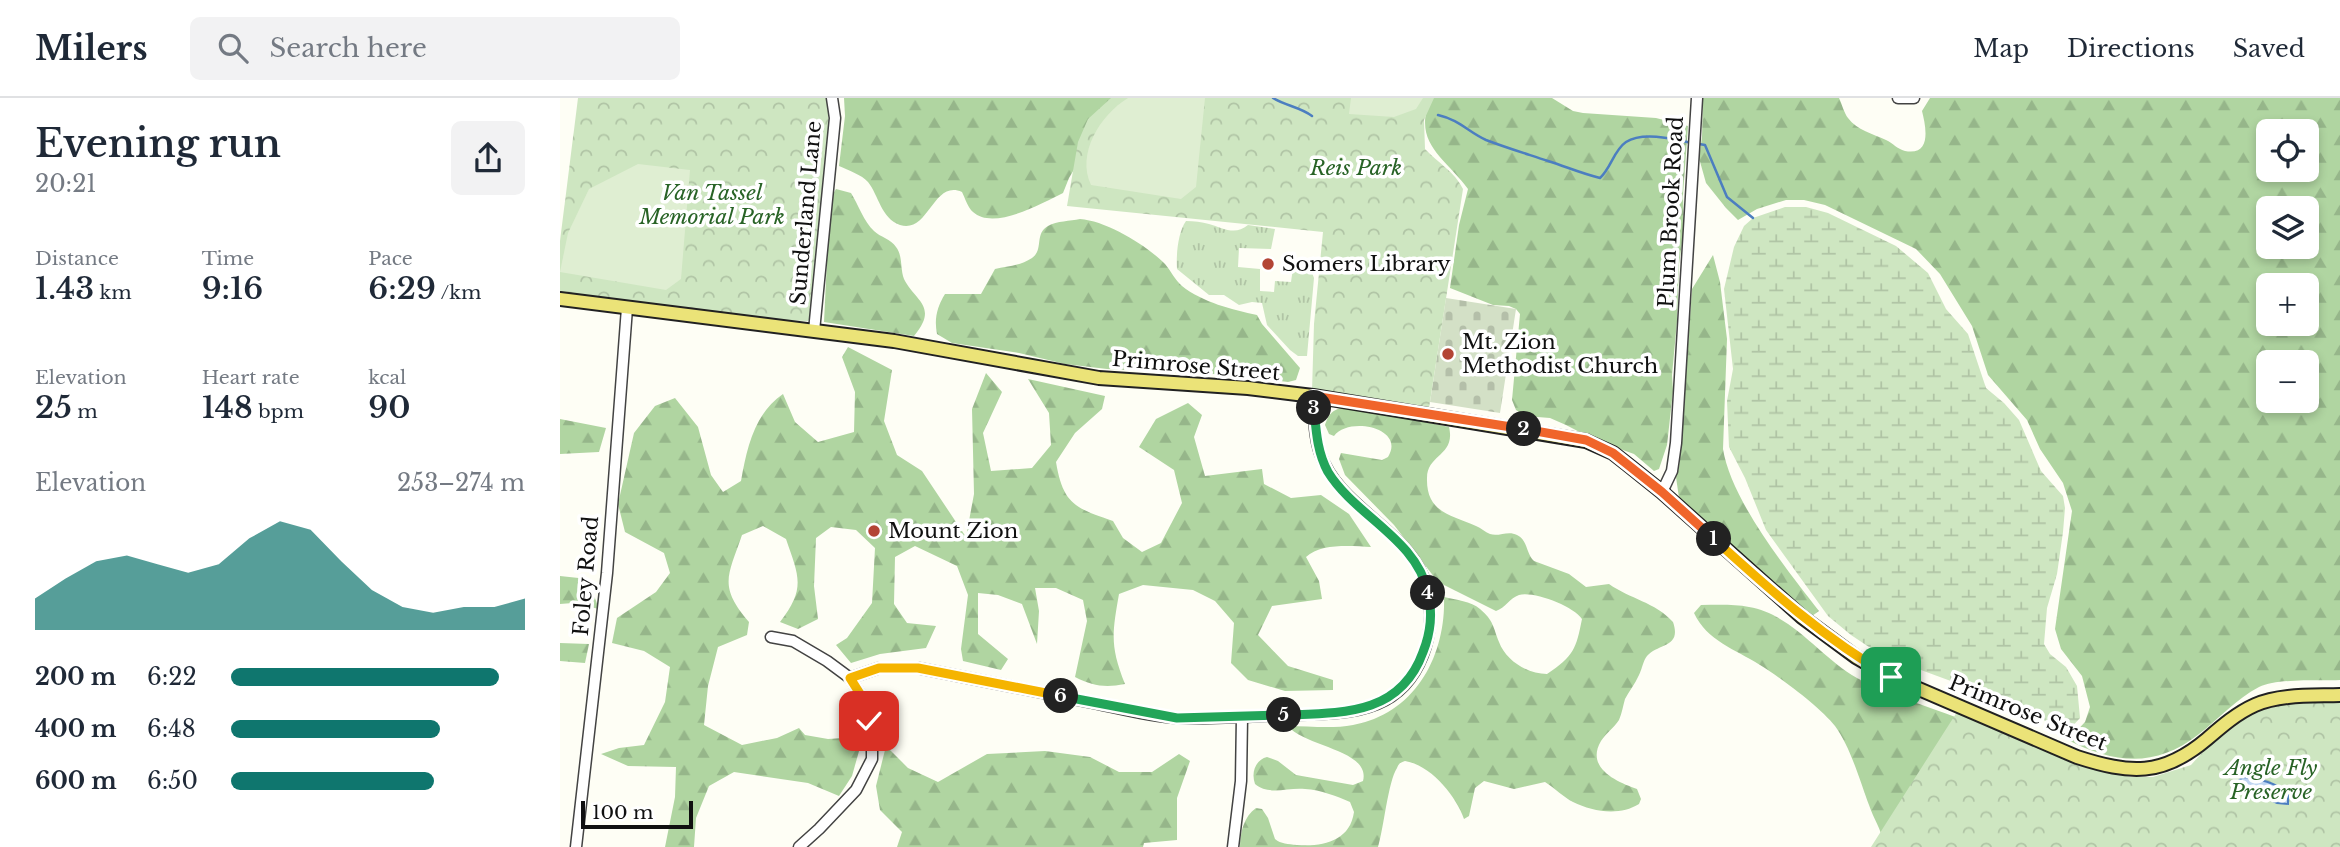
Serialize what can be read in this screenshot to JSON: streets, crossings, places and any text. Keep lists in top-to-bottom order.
{
  "streets": {
    "main road": ["Primrose Street"],
    "street": ["Plum Brook Road", "Sunderland Lane", "Foley Road"]
  },
  "crossings": [
    ["Plum Brook Road", "Primrose Street"],
    ["Sunderland Lane", "Primrose Street"],
    ["Primrose Street", "Foley Road"]
  ],
  "parks": ["Reis Park", "Van Tassel Memorial Park", "Angle Fly Preserve"],
  "places": ["Somers Library", "Mt. Zion Methodist Church", "Mount Zion"],
  "scale_bar": "100 m",
  "page": {
    "header": "Milers",
    "search": "Search here",
    "nav": ["Map", "Directions", "Saved"],
    "heading": ["Evening run", "20:21"],
    "map_buttons": ["+", "−"],
    "stats": [
      ["Distance", "1.43 km"],
      ["Time", "9:16"],
      ["Pace", "6:29 /km"],
      ["Elevation", "25 m"],
      ["Heart rate", "148 bpm"],
      ["kcal", "90"]
    ],
    "pins": [
      "3",
      "2",
      "1",
      "4",
      "6",
      "5"
    ],
    "chart": ["Elevation", "253–274 m"],
    "list": [
      {
        "name": "200 m",
        "note": "6:22"
      },
      {
        "name": "400 m",
        "note": "6:48"
      },
      {
        "name": "600 m",
        "note": "6:50"
      }
    ],
    "scale": "100 m"
  }
}
